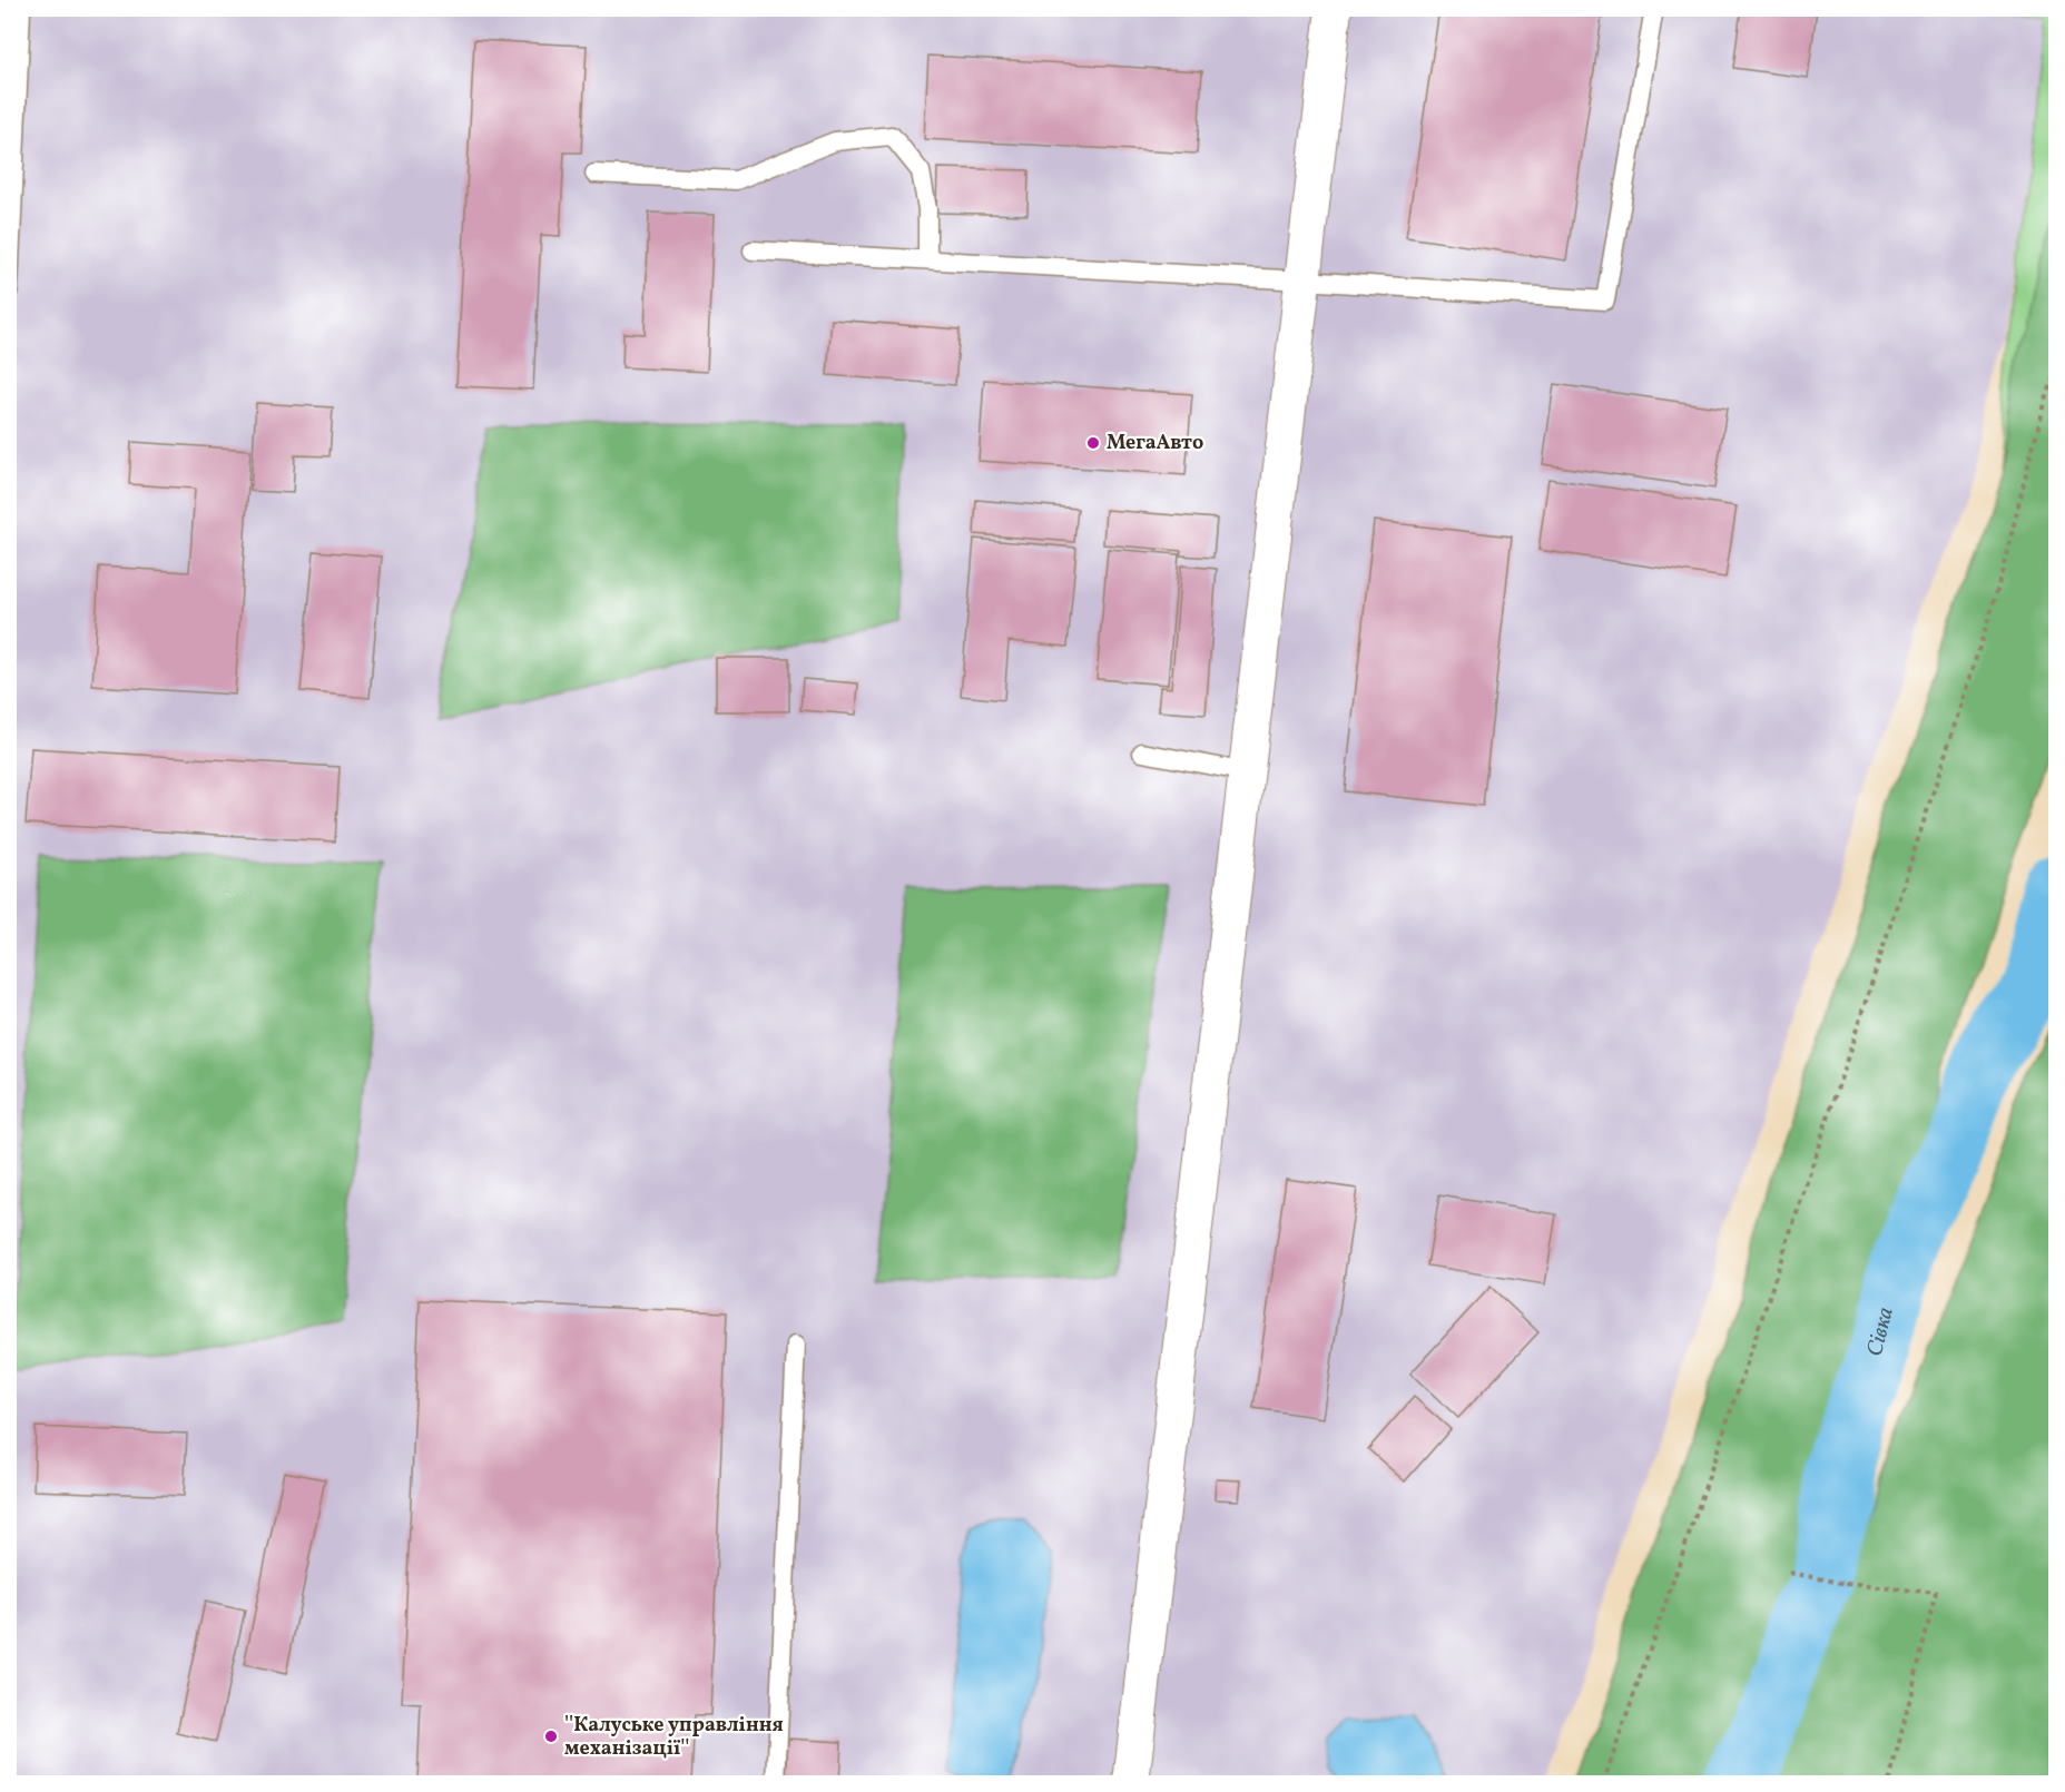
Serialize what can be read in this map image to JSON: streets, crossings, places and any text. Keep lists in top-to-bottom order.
{
  "water": ["Сівка"],
  "places": ["МегаАвто", "''Калуське управління механізації''"]
}
